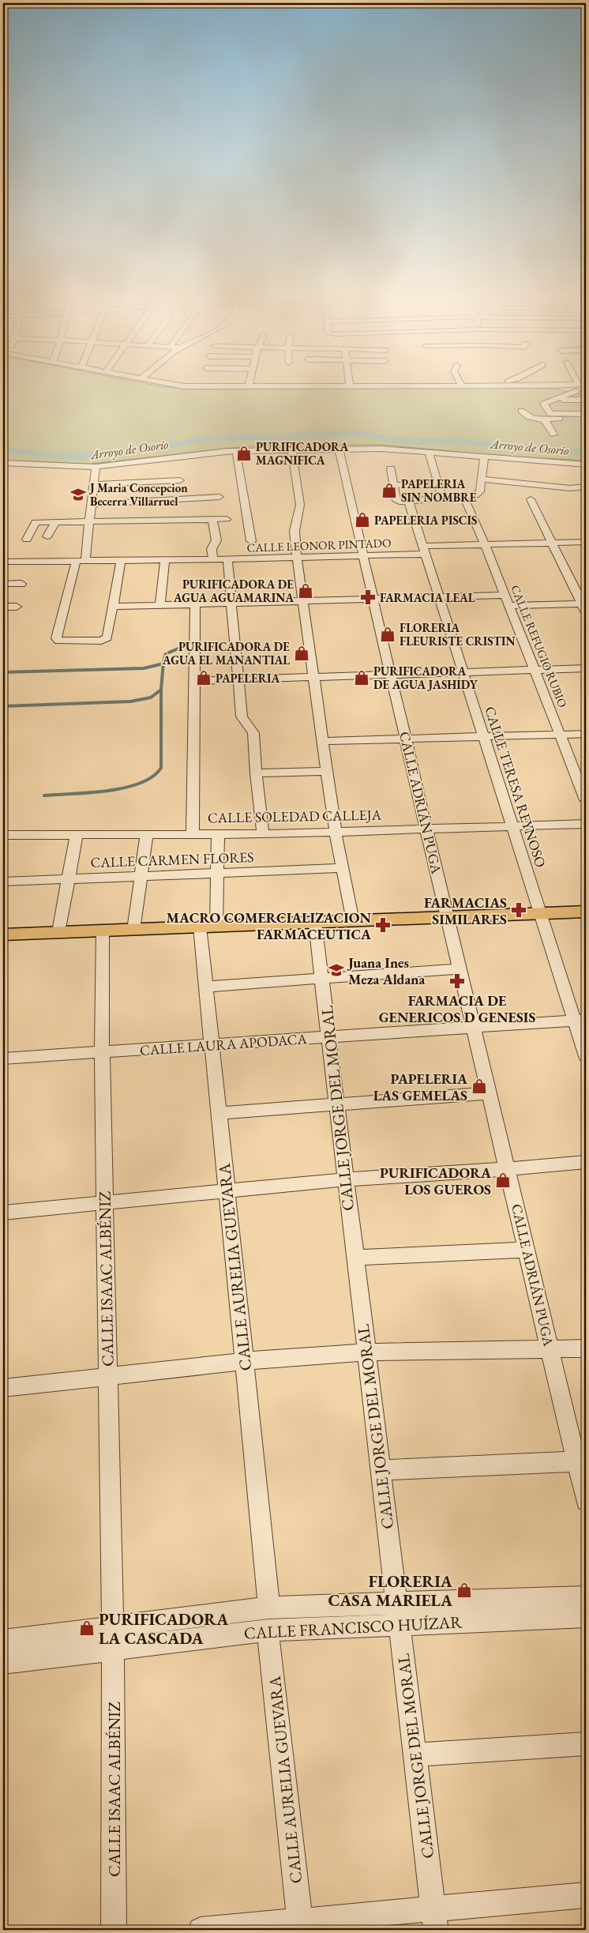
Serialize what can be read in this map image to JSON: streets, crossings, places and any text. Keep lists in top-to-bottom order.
{
  "streets": {
    "street": [
      "CALLE LEONOR PINTADO",
      "CALLE REFUGIO RUBIO",
      "CALLE TERESA REYNOSO",
      "CALLE ADRIÁN PUGA",
      "CALLE SOLEDAD CALLEJA",
      "CALLE CARMEN FLORES",
      "CALLE LAURA APODACA",
      "CALLE JORGE DEL MORAL",
      "CALLE AURELIA GUEVARA",
      "CALLE ISAAC ALBÉNIZ",
      "CALLE FRANCISCO HUÍZAR"
    ]
  },
  "crossings": [
    ["CALLE LEONOR PINTADO", "CALLE REFUGIO RUBIO"],
    ["CALLE LEONOR PINTADO", "CALLE TERESA REYNOSO"],
    ["CALLE LEONOR PINTADO", "CALLE ADRIÁN PUGA"],
    ["CALLE TERESA REYNOSO", "CALLE SOLEDAD CALLEJA"],
    ["CALLE TERESA REYNOSO", "CALLE LAURA APODACA"],
    ["CALLE ADRIÁN PUGA", "CALLE SOLEDAD CALLEJA"],
    ["CALLE ADRIÁN PUGA", "CALLE LAURA APODACA"],
    ["CALLE SOLEDAD CALLEJA", "CALLE AURELIA GUEVARA"],
    ["CALLE CARMEN FLORES", "CALLE AURELIA GUEVARA"],
    ["CALLE LAURA APODACA", "CALLE JORGE DEL MORAL"],
    ["CALLE LAURA APODACA", "CALLE AURELIA GUEVARA"],
    ["CALLE LAURA APODACA", "CALLE ISAAC ALBÉNIZ"],
    ["CALLE JORGE DEL MORAL", "CALLE FRANCISCO HUÍZAR"],
    ["CALLE AURELIA GUEVARA", "CALLE FRANCISCO HUÍZAR"],
    ["CALLE ISAAC ALBÉNIZ", "CALLE FRANCISCO HUÍZAR"]
  ],
  "water": ["Arroyo de Osorio"],
  "places": {
    "shop": [
      "PURIFICADORA MAGNIFICA",
      "PAPELERIA SIN NOMBRE",
      "PAPELERIA PISCIS",
      "PURIFICADORA DE AGUA AGUAMARINA",
      "FLORERIA FLEURISTE CRISTIN",
      "PURIFICADORA DE AGUA EL MANANTIAL",
      "PAPELERIA",
      "PURIFICADORA DE AGUA JASHIDY",
      "PAPELERIA LAS GEMELAS",
      "PURIFICADORA LOS GUEROS",
      "FLORERIA CASA MARIELA",
      "PURIFICADORA LA CASCADA"
    ],
    "school or university": ["J Maria Concepcion Becerra Villarruel", "Juana Ines Meza Aldana"],
    "pharmacy": [
      "FARMACIA LEAL",
      "FARMACIAS SIMILARES",
      "MACRO COMERCIALIZACION FARMACEUTICA",
      "FARMACIA DE GENERICOS D GENESIS"
    ]
  }
}
